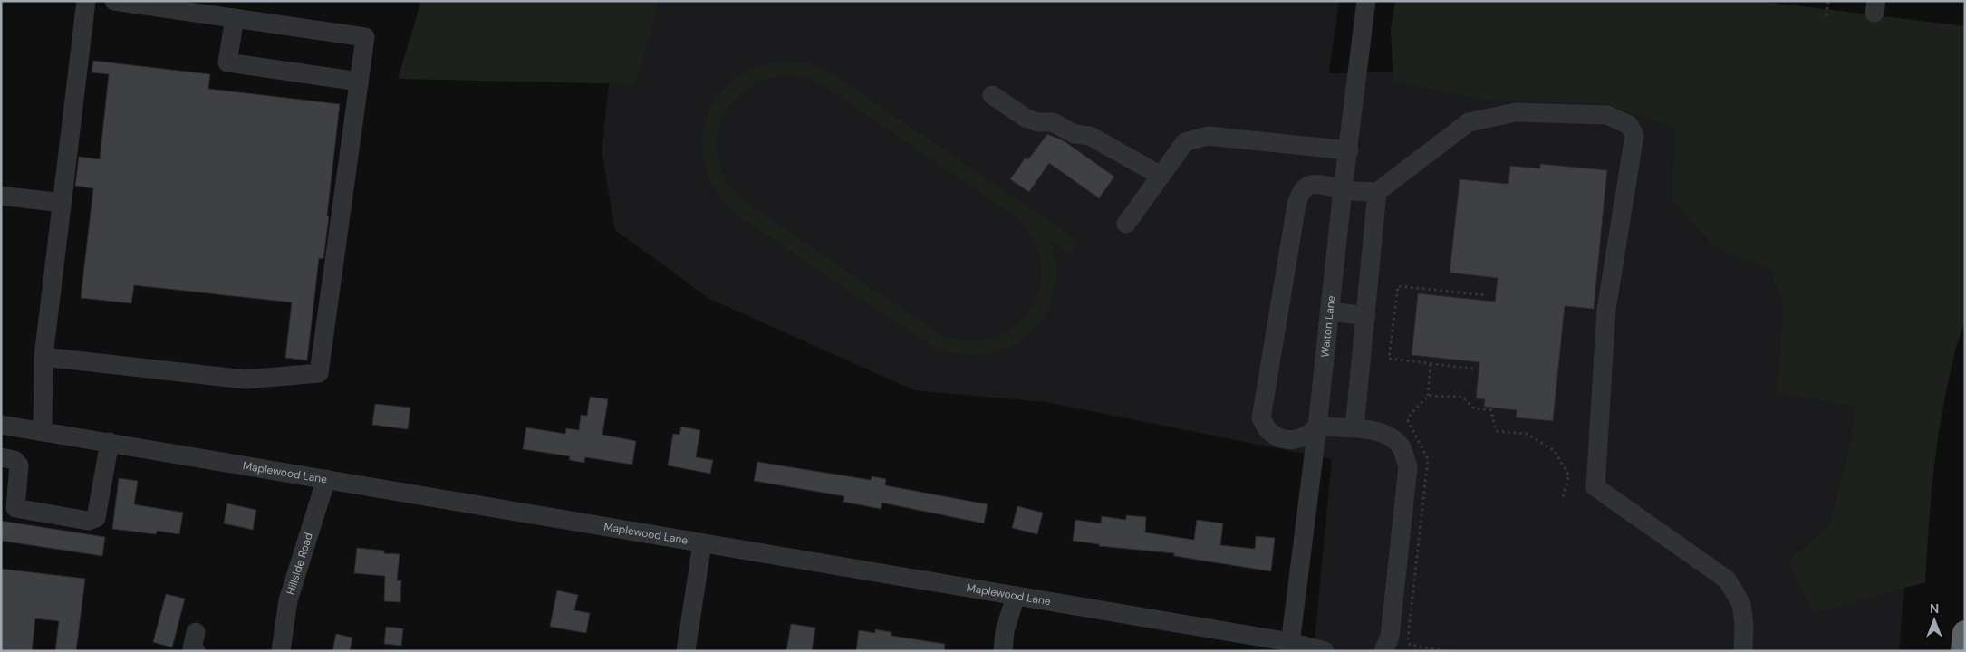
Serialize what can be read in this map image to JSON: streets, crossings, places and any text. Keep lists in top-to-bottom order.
{
  "streets": {
    "street": ["Walton Lane", "Maplewood Lane", "Hillside Road"]
  },
  "crossings": [
    ["Walton Lane", "Maplewood Lane"],
    ["Maplewood Lane", "Hillside Road"]
  ],
  "north": "top"
}
